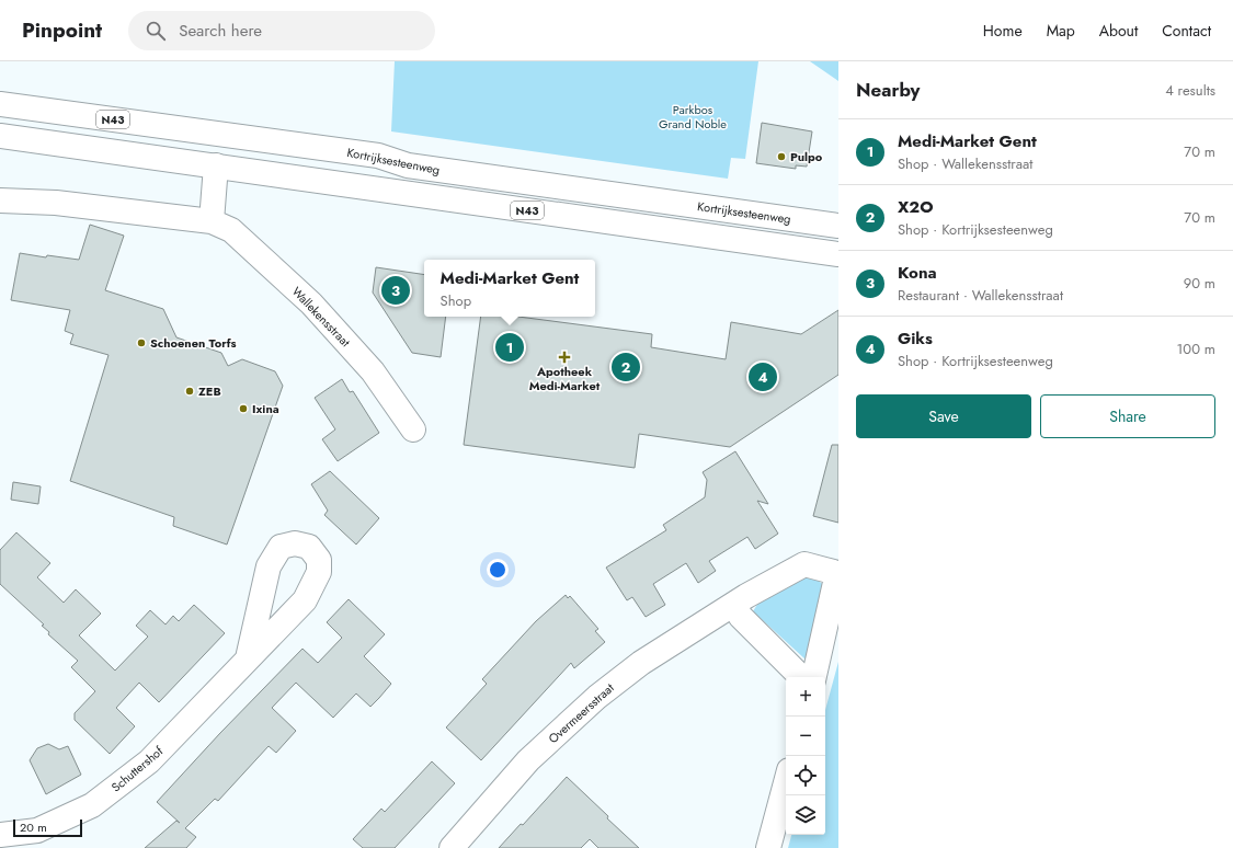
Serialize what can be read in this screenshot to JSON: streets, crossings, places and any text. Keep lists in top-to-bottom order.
{
  "streets": {
    "main road": [
      "N43",
      "Kortrijksesteenweg",
      "Wallekensstraat",
      "Overmeersstraat",
      "Schuttershof"
    ]
  },
  "parks": ["Parkbos Grand Noble"],
  "places": {
    "other": [
      "Pulpo",
      "Schoenen Torfs",
      "ZEB",
      "Ixina"
    ],
    "health": ["Apotheek Medi-Market"]
  },
  "scale_bar": "20 m",
  "page": {
    "header": "Pinpoint",
    "search": "Search here",
    "nav": [
      "Home",
      "Map",
      "About",
      "Contact"
    ],
    "heading": ["Nearby", "4 results"],
    "list": [
      {
        "mark": "1",
        "name": "Medi-Market Gent",
        "note": "Shop · Wallekensstraat",
        "value": "70 m"
      },
      {
        "mark": "2",
        "name": "X2O",
        "note": "Shop · Kortrijksesteenweg",
        "value": "70 m"
      },
      {
        "mark": "3",
        "name": "Kona",
        "note": "Restaurant · Wallekensstraat",
        "value": "90 m"
      },
      {
        "mark": "4",
        "name": "Giks",
        "note": "Shop · Kortrijksesteenweg",
        "value": "100 m"
      }
    ],
    "popup": ["Medi-Market Gent", "Shop"],
    "pins": [
      "3",
      "1",
      "2",
      "4"
    ],
    "buttons": ["Save", "Share"],
    "map_buttons": ["+", "−"],
    "scale": "20 m"
  }
}
